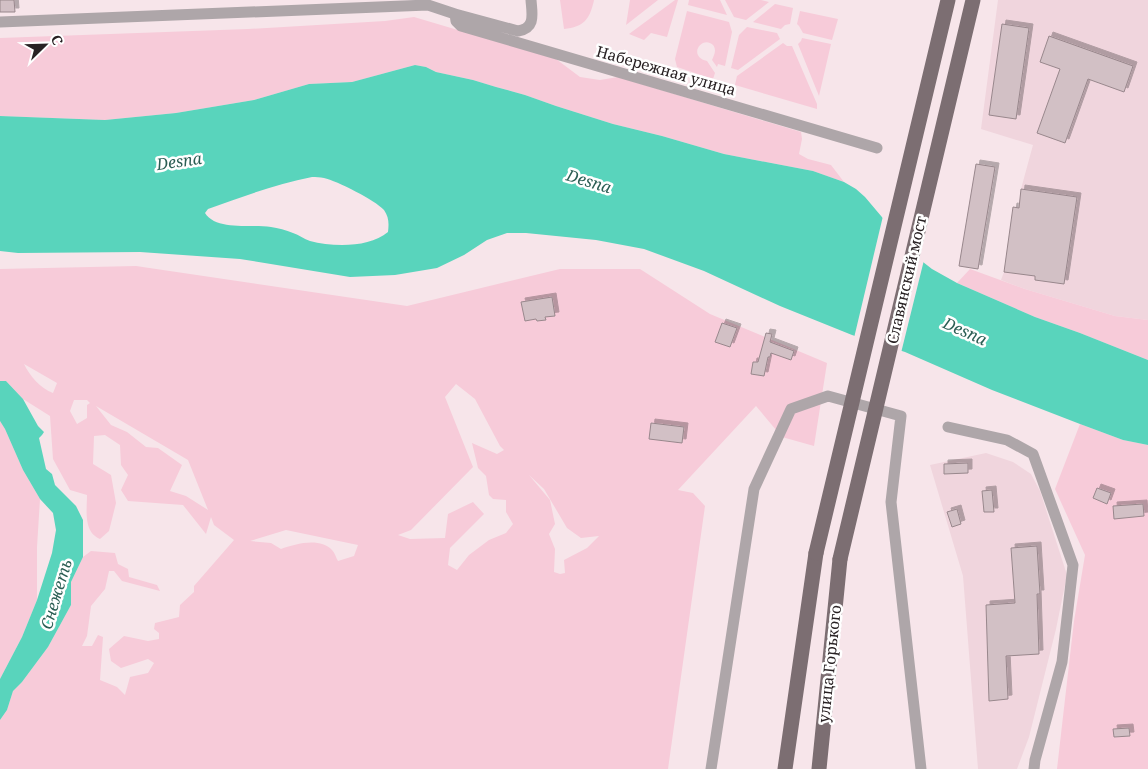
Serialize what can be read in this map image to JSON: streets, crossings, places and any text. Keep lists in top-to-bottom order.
{
  "streets": {
    "main road": ["Славянский мост", "улица Горького"],
    "street": ["Набережная улица"]
  },
  "crossings": [
    ["Славянский мост", "улица Горького"]
  ],
  "water": ["Desna", "Снежеть"],
  "north": "top right"
}
